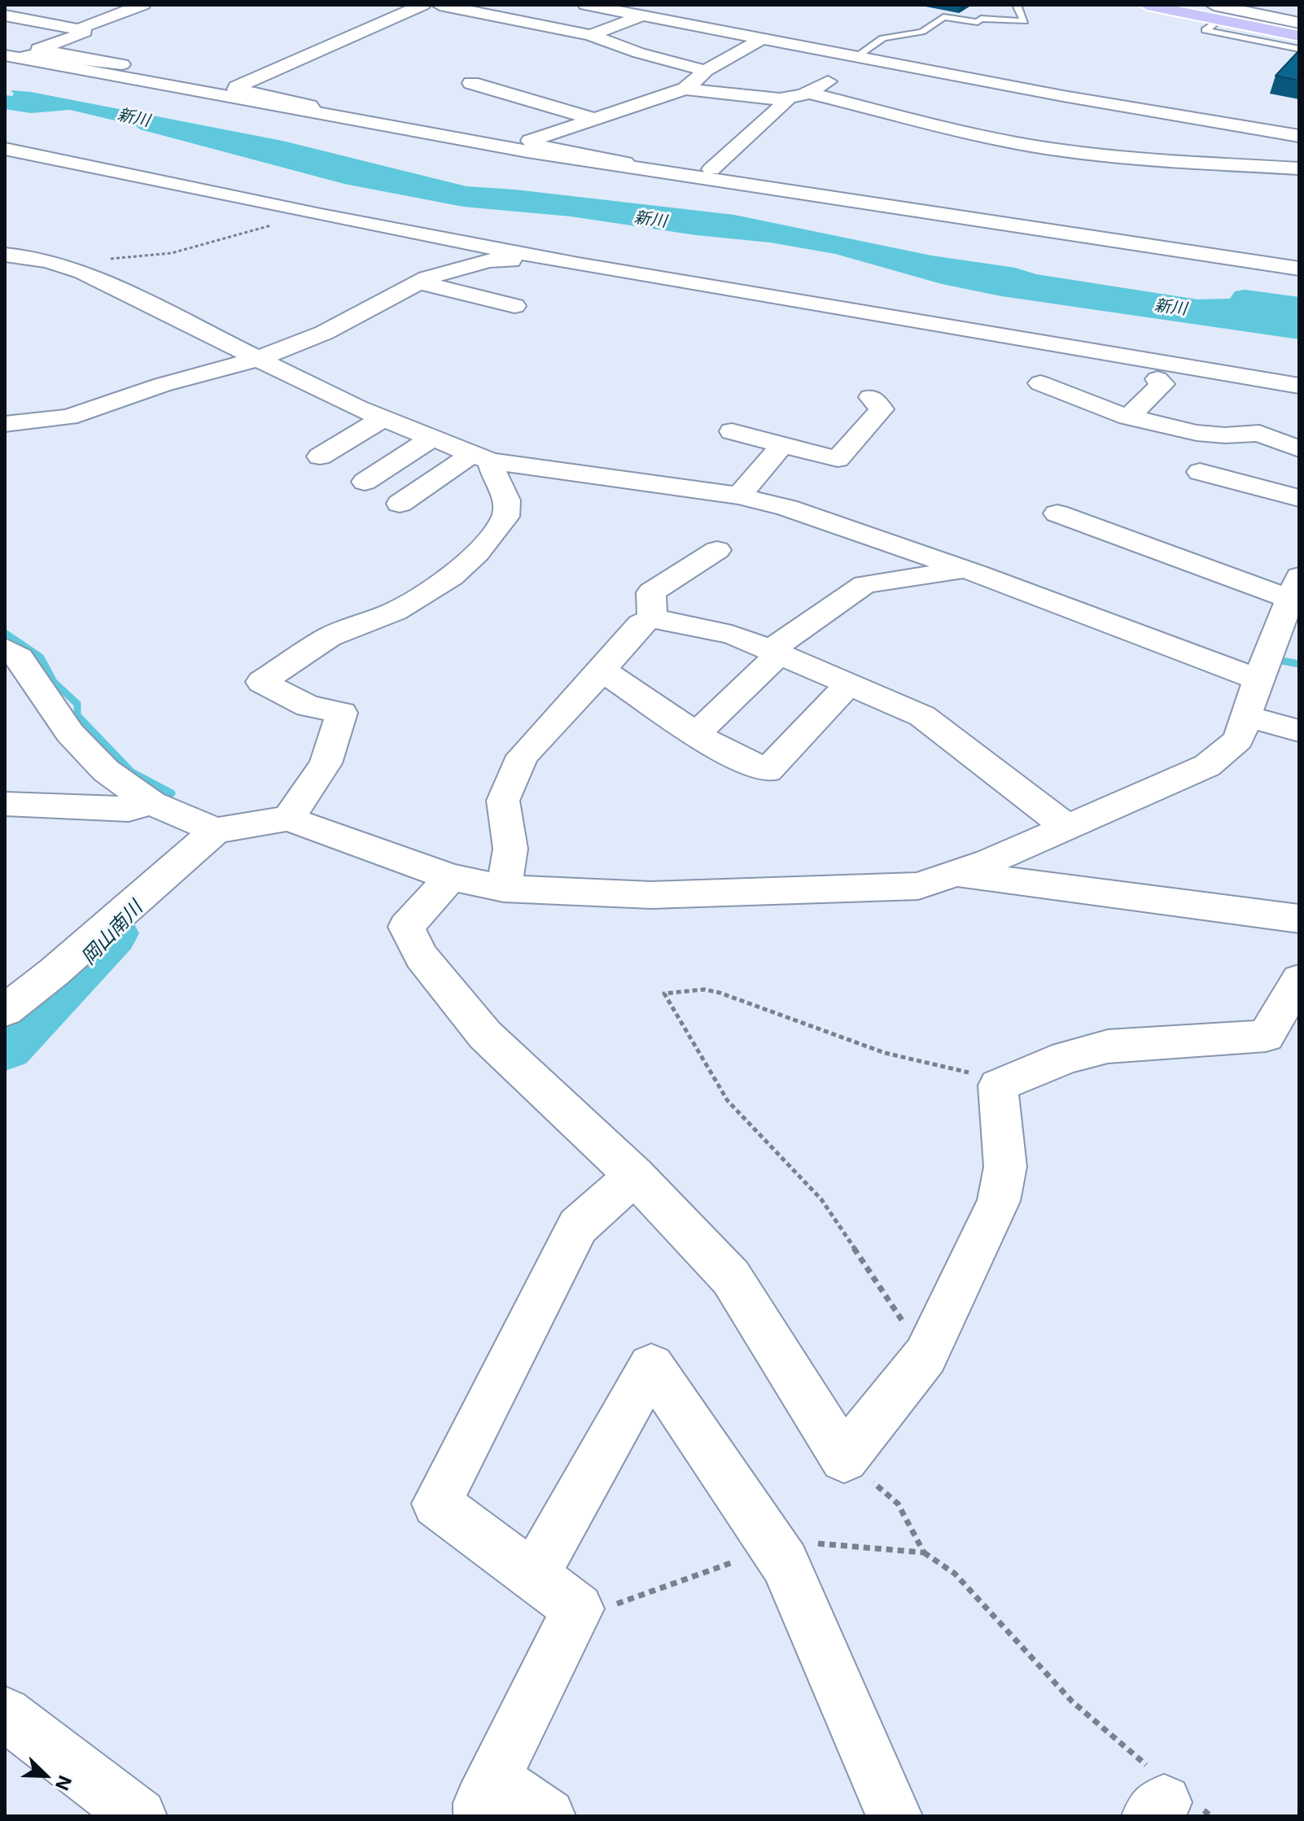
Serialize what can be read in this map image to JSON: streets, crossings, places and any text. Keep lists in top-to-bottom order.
{
  "water": ["新川", "岡山南川"],
  "north": "bottom right"
}
